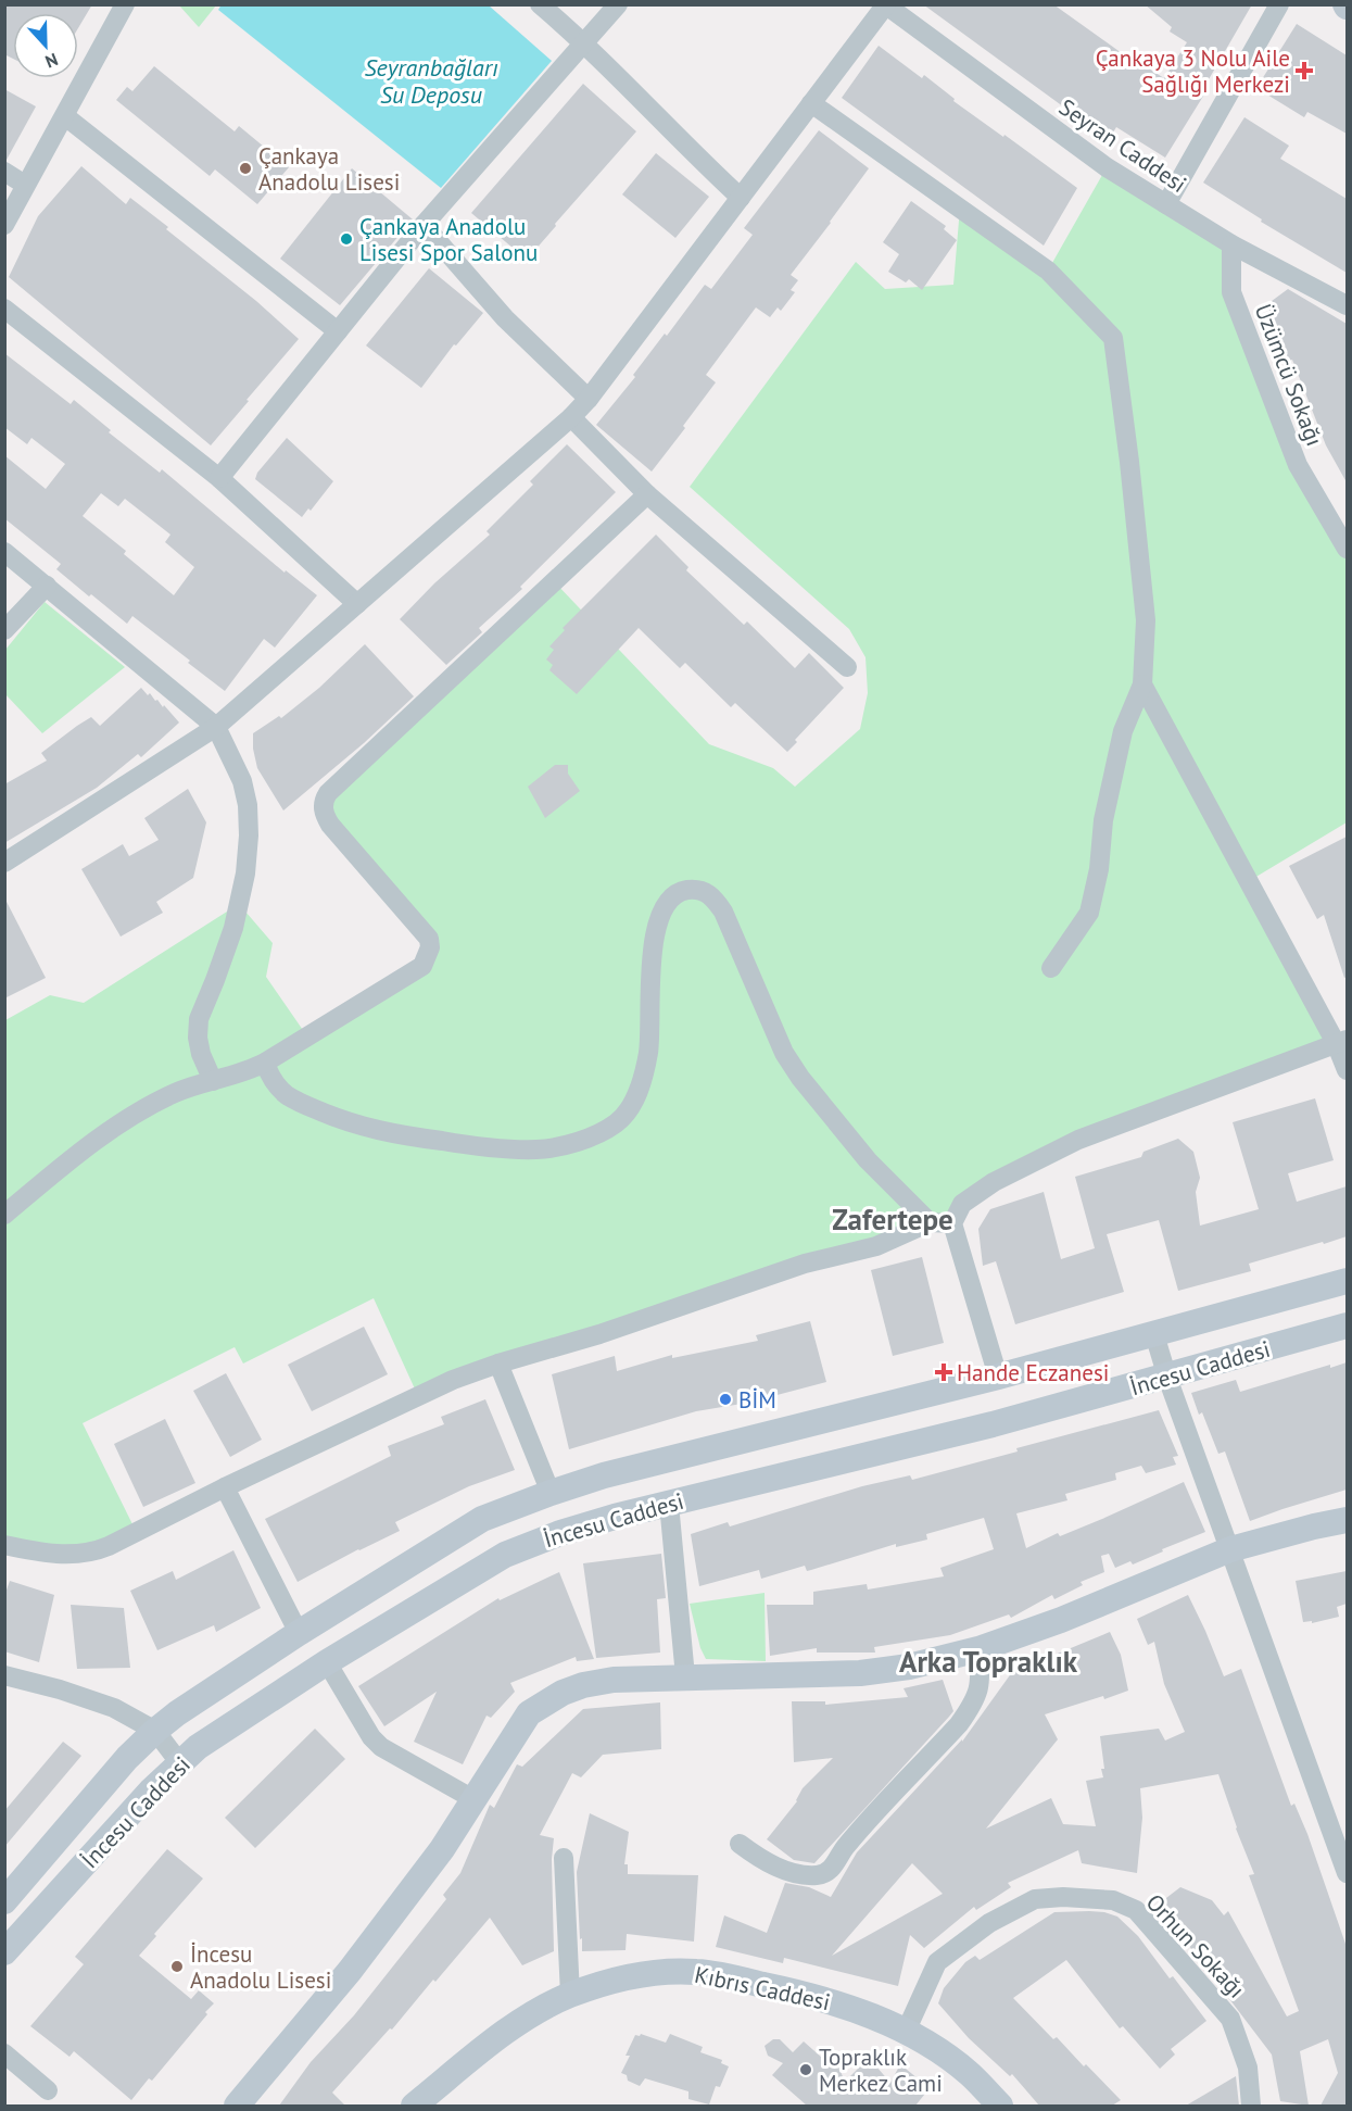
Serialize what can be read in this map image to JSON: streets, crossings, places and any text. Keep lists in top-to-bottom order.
{
  "streets": {
    "main road": ["İncesu Caddesi", "Kıbrıs Caddesi"],
    "street": ["Seyran Caddesi", "Üzümcü Sokağı", "Orhun Sokağı"]
  },
  "crossings": [
    ["Seyran Caddesi", "Üzümcü Sokağı"],
    ["Orhun Sokağı", "Kıbrıs Caddesi"]
  ],
  "districts": ["Zafertepe", "Arka Topraklık"],
  "water": ["Seyranbağları Su Deposu"],
  "places": {
    "health": ["Çankaya 3 Nolu Aile Sağlığı Merkezi", "Hande Eczanesi"],
    "other": [
      "Çankaya Anadolu Lisesi",
      "Çankaya Anadolu Lisesi Spor Salonu",
      "BİM",
      "İncesu Anadolu Lisesi",
      "Topraklık Merkez Cami"
    ]
  },
  "north": "bottom"
}
